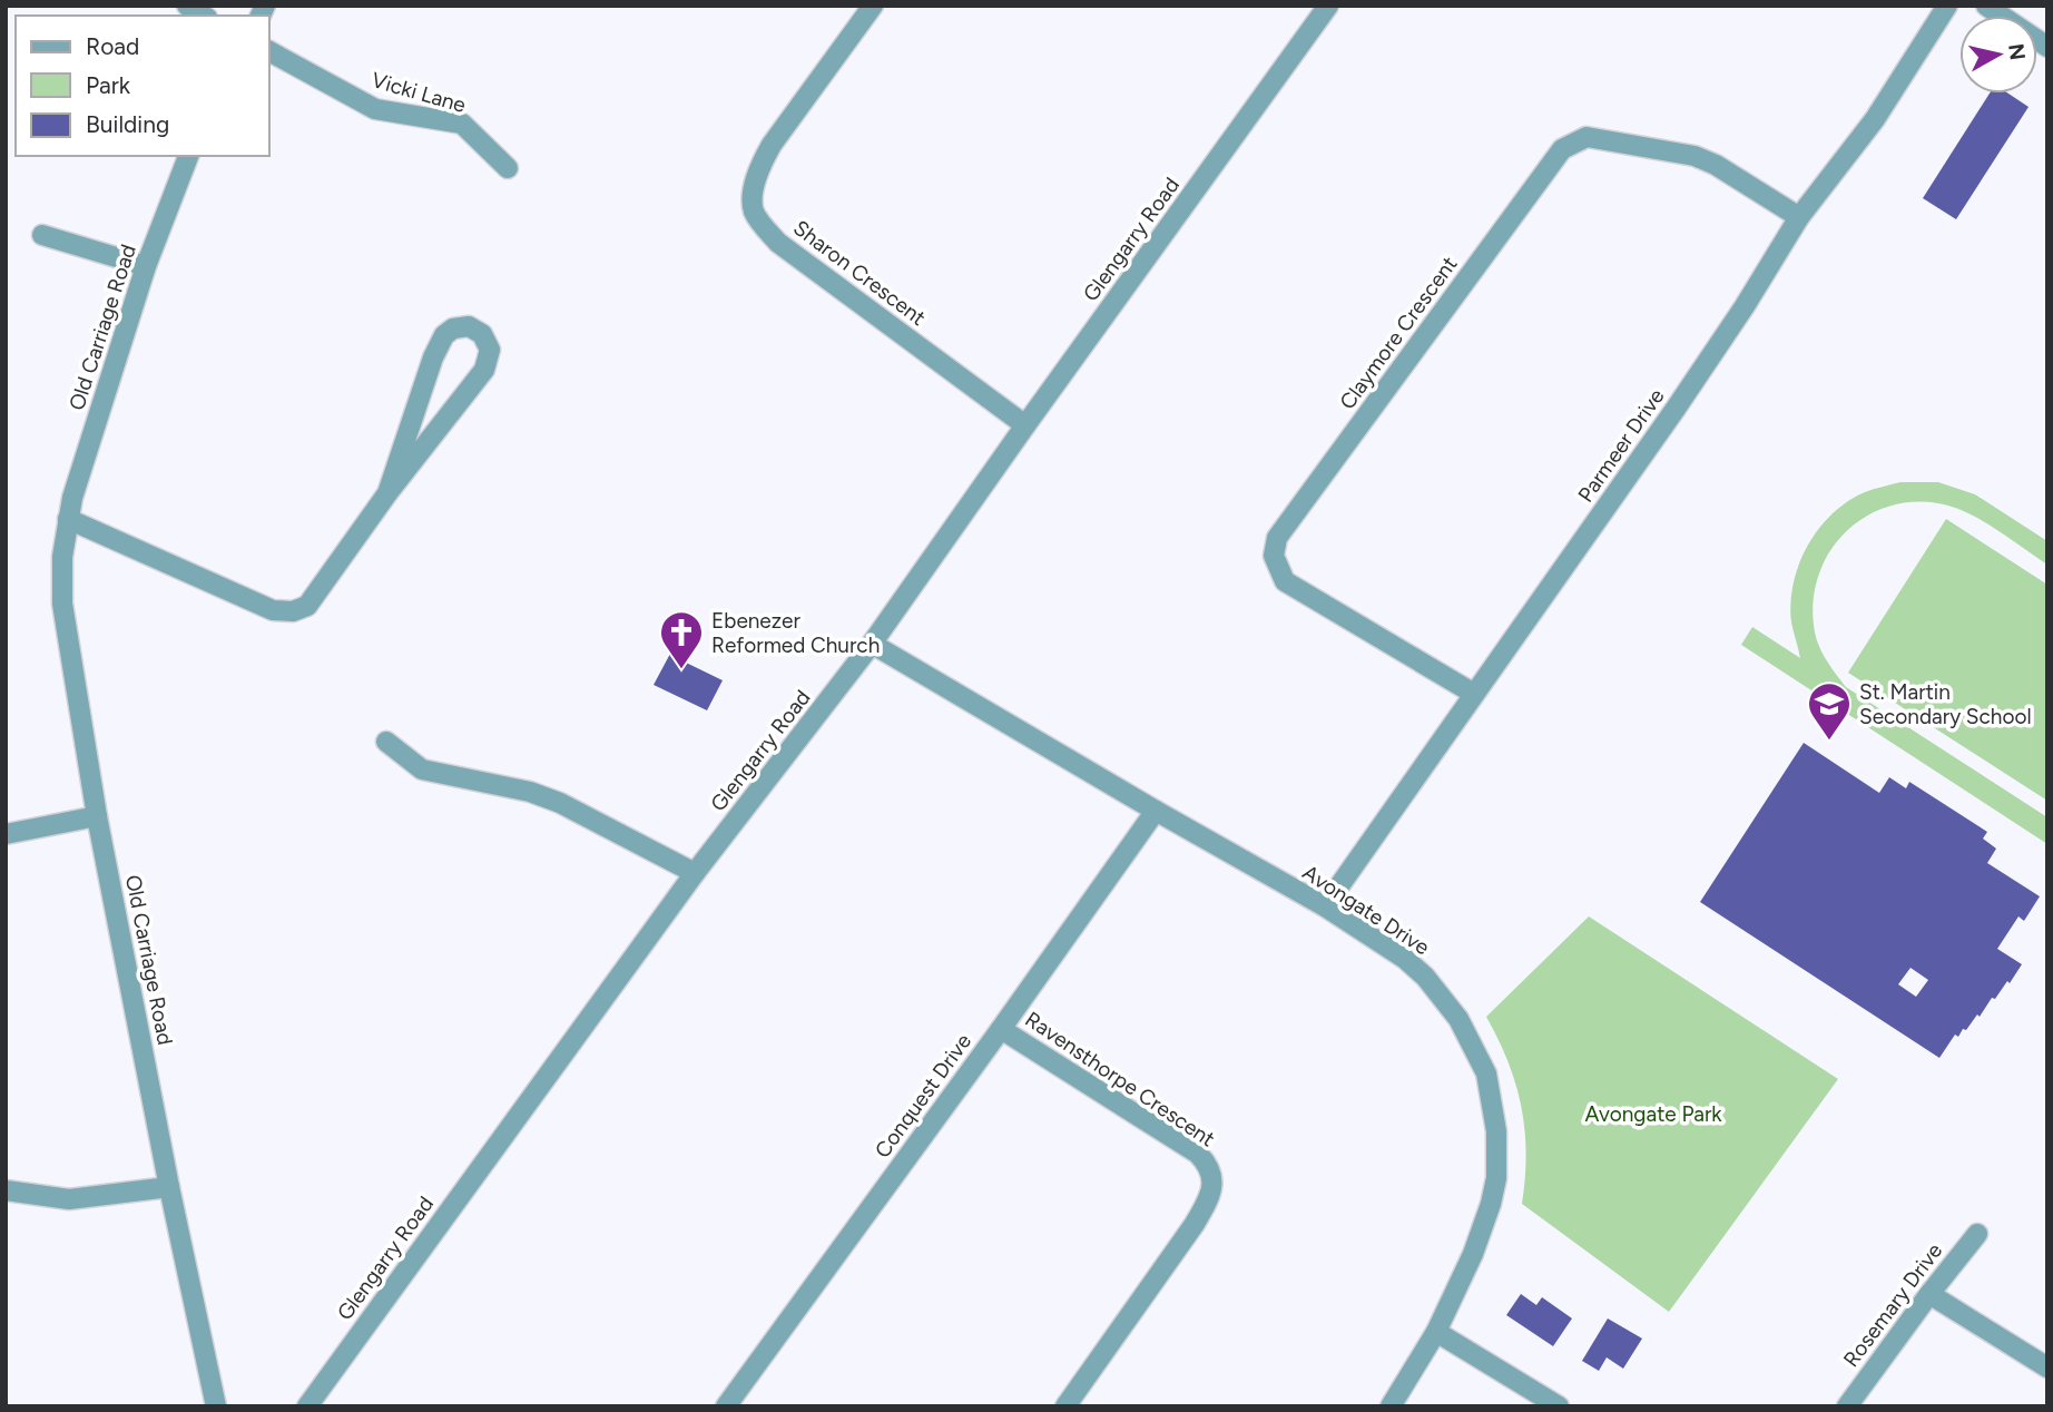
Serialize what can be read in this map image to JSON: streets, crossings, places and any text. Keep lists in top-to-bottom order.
{
  "streets": {
    "street": [
      "Vicki Lane",
      "Glengarry Road",
      "Sharon Crescent",
      "Old Carriage Road",
      "Claymore Crescent",
      "Parmeer Drive",
      "Avongate Drive",
      "Ravensthorpe Crescent",
      "Conquest Drive",
      "Rosemary Drive"
    ]
  },
  "crossings": [
    ["Glengarry Road", "Sharon Crescent"],
    ["Glengarry Road", "Avongate Drive"],
    ["Claymore Crescent", "Parmeer Drive"],
    ["Parmeer Drive", "Avongate Drive"],
    ["Avongate Drive", "Conquest Drive"],
    ["Ravensthorpe Crescent", "Conquest Drive"]
  ],
  "parks": ["Avongate Park"],
  "places": {
    "church": ["Ebenezer Reformed Church"],
    "school or university": ["St. Martin Secondary School"]
  },
  "legend": ["Road", "Park", "Building"],
  "north": "right"
}
